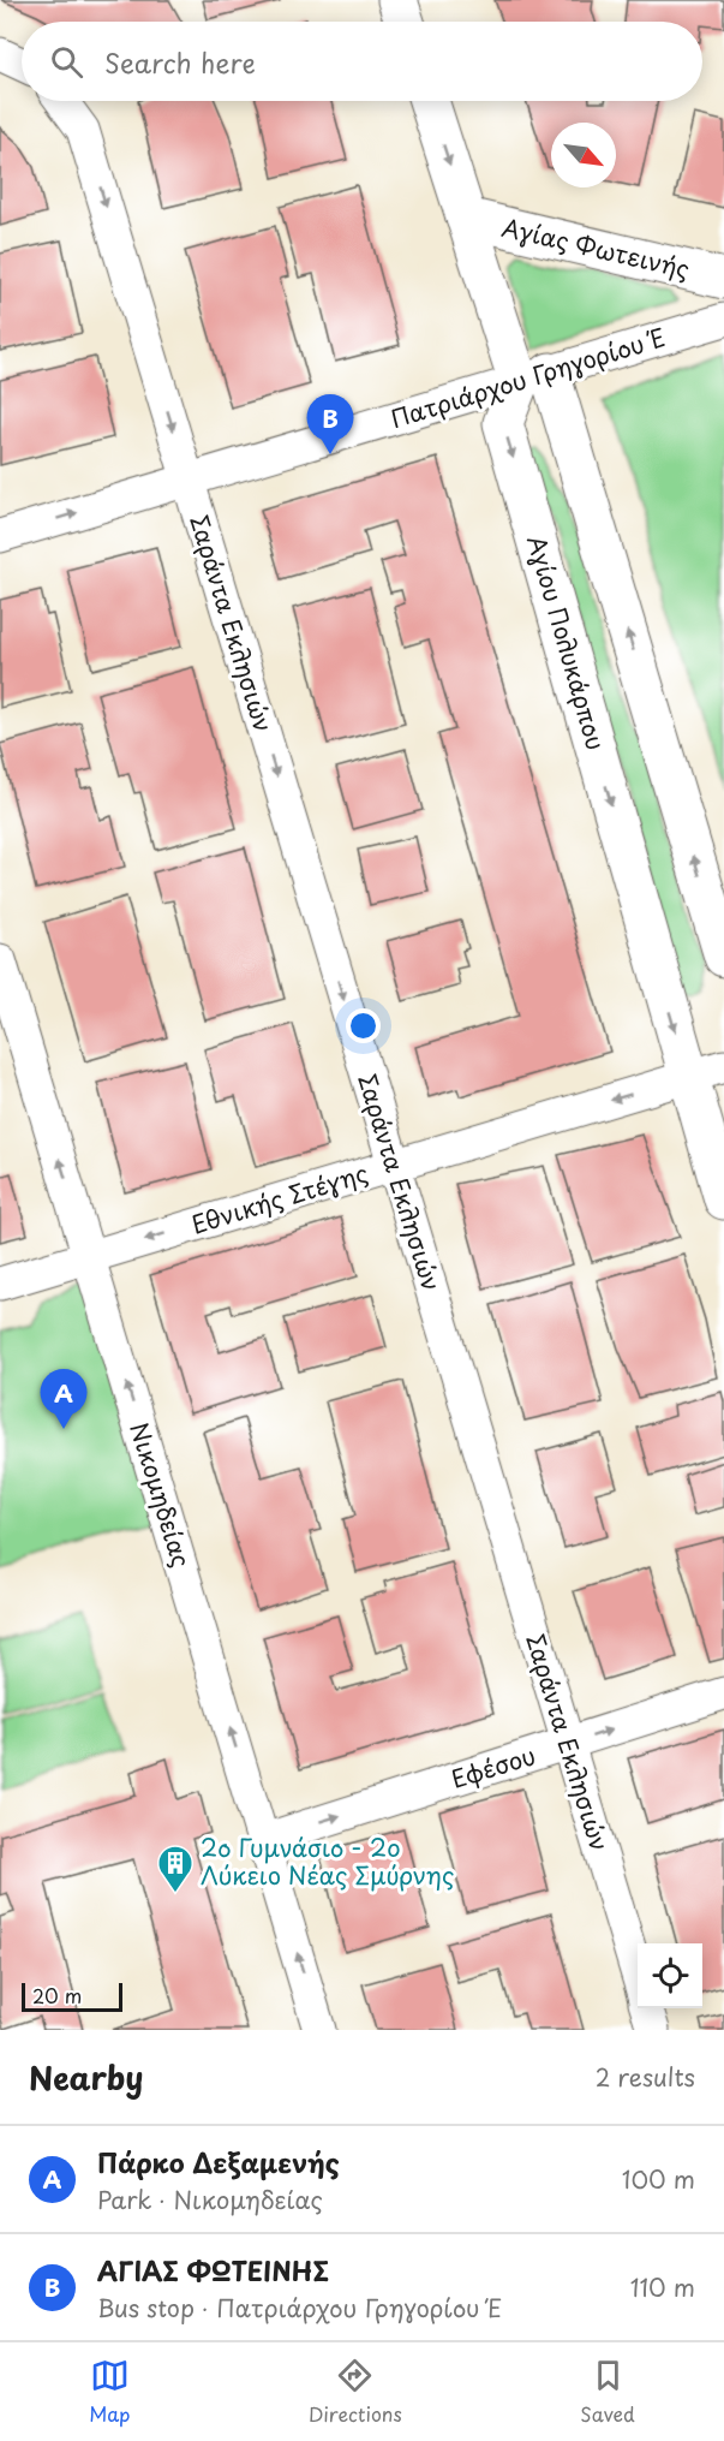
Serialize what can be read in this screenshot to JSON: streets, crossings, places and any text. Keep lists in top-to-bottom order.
{
  "streets": {
    "street": [
      "Αγίας Φωτεινής",
      "Πατριάρχου Γρηγορίου Ε΄",
      "Σαράντα Εκλησιών",
      "Αγίου Πολυκάρπου",
      "Εθνικής Στέγης",
      "Νικομηδείας",
      "Εφέσου"
    ]
  },
  "crossings": [
    ["Πατριάρχου Γρηγορίου Ε΄", "Σαράντα Εκλησιών"],
    ["Πατριάρχου Γρηγορίου Ε΄", "Αγίου Πολυκάρπου"],
    ["Σαράντα Εκλησιών", "Εθνικής Στέγης"],
    ["Σαράντα Εκλησιών", "Εφέσου"],
    ["Αγίου Πολυκάρπου", "Εθνικής Στέγης"],
    ["Εθνικής Στέγης", "Νικομηδείας"],
    ["Νικομηδείας", "Εφέσου"]
  ],
  "one_way": [
    "Σαράντα Εκλησιών",
    "Εθνικής Στέγης",
    "Νικομηδείας",
    "Εφέσου"
  ],
  "places": {
    "building": ["2ο Γυμνάσιο - 2ο Λύκειο Νέας Σμύρνης"]
  },
  "scale_bar": "20 m",
  "north": "bottom right",
  "page": {
    "search": "Search here",
    "pins": ["B", "A"],
    "scale": "20 m",
    "heading": ["Nearby", "2 results"],
    "list": [
      {
        "mark": "A",
        "name": "Πάρκο Δεξαμενής",
        "note": "Park · Νικομηδείας",
        "value": "100 m"
      },
      {
        "mark": "B",
        "name": "ΑΓΙΑΣ ΦΩΤΕΙΝΗΣ",
        "note": "Bus stop · Πατριάρχου Γρηγορίου Ε΄",
        "value": "110 m"
      }
    ],
    "nav": ["Map", "Directions", "Saved"]
  }
}
